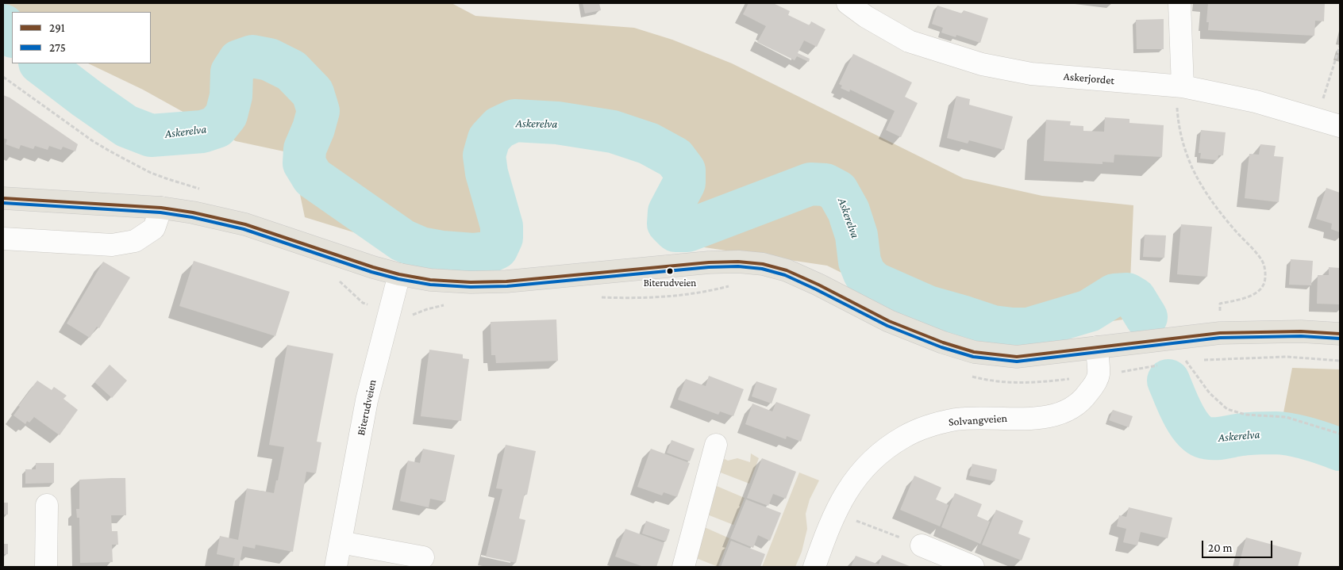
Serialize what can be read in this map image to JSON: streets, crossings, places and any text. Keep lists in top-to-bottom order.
{
  "streets": {
    "street": ["Askerjordet", "Biterudveien", "Solvangveien"]
  },
  "water": ["Askerelva"],
  "places": ["Biterudveien"],
  "lines": ["transit line 291", "transit line 275"],
  "legend": ["291", "275"],
  "scale_bar": "20 m"
}
